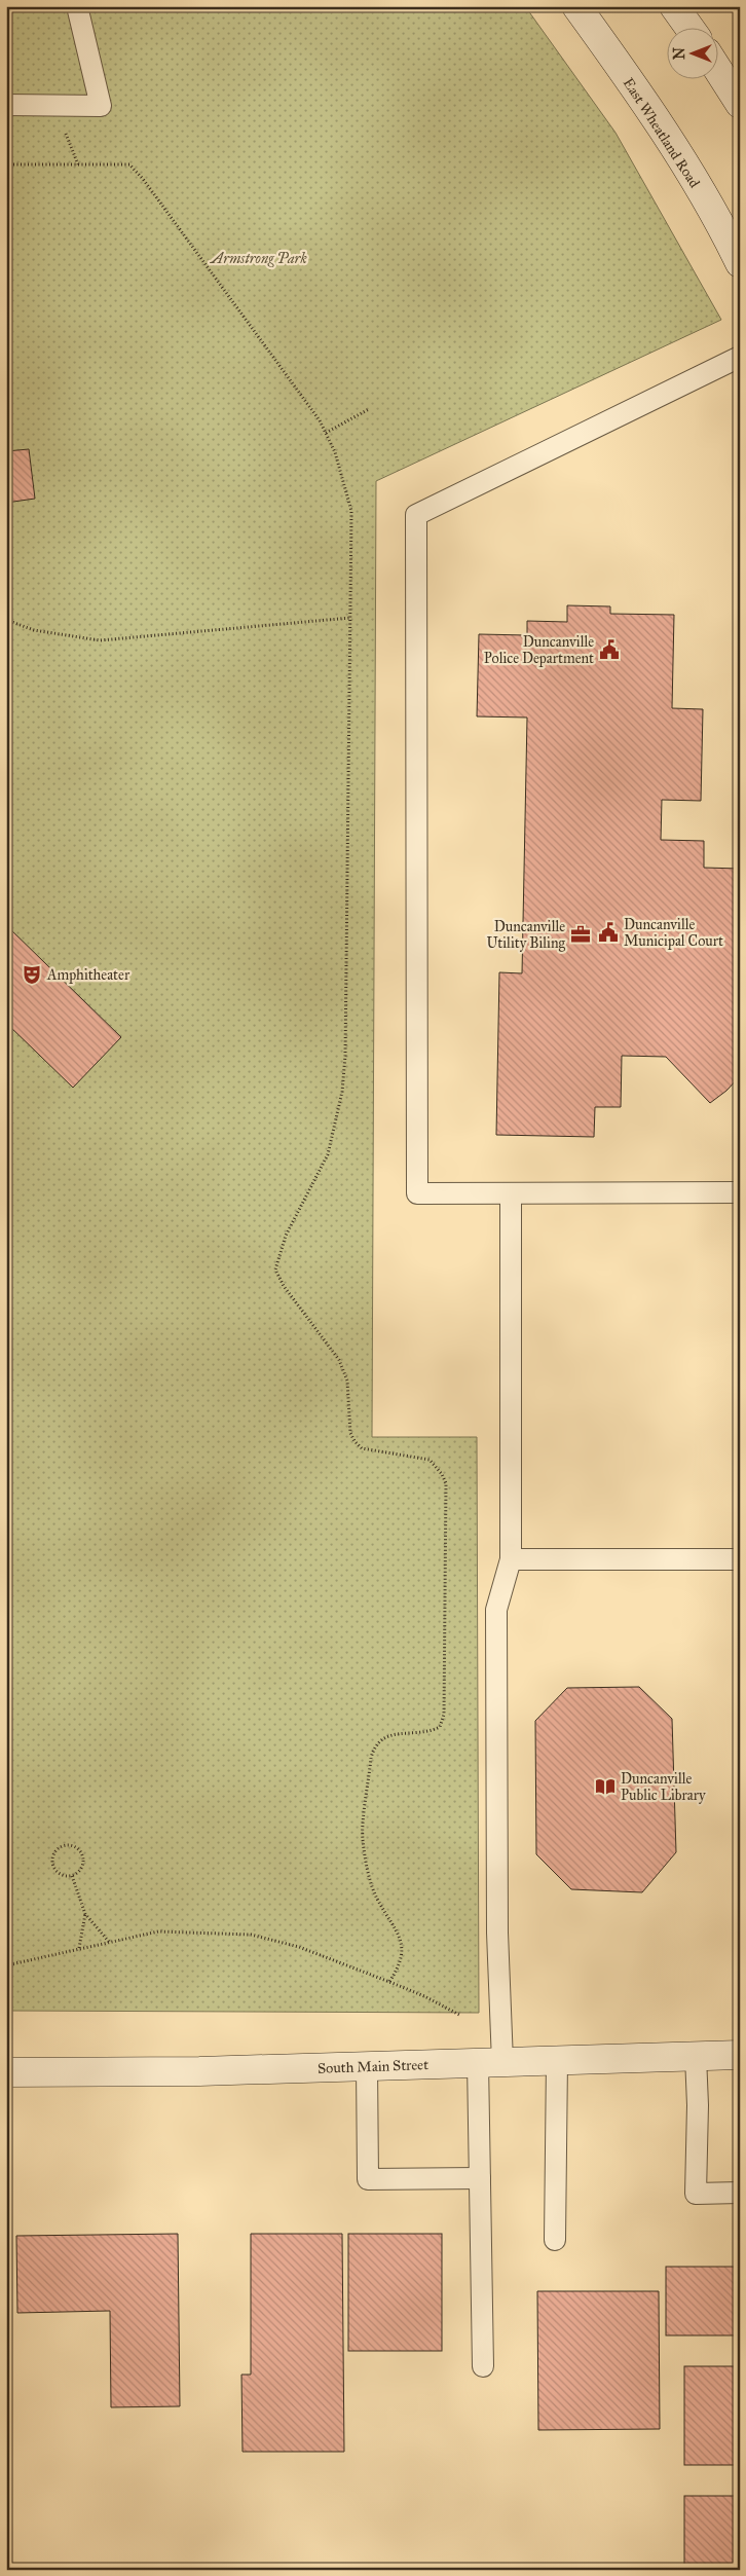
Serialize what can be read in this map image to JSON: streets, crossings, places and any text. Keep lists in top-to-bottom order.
{
  "streets": {
    "main road": ["East Wheatland Road", "South Main Street"]
  },
  "parks": ["Armstrong Park"],
  "places": {
    "public building": ["Duncanville Police Department", "Duncanville Municipal Court"],
    "office": ["Duncanville Utility Biling"],
    "theatre": ["Amphitheater"],
    "library": ["Duncanville Public Library"]
  },
  "north": "left"
}
